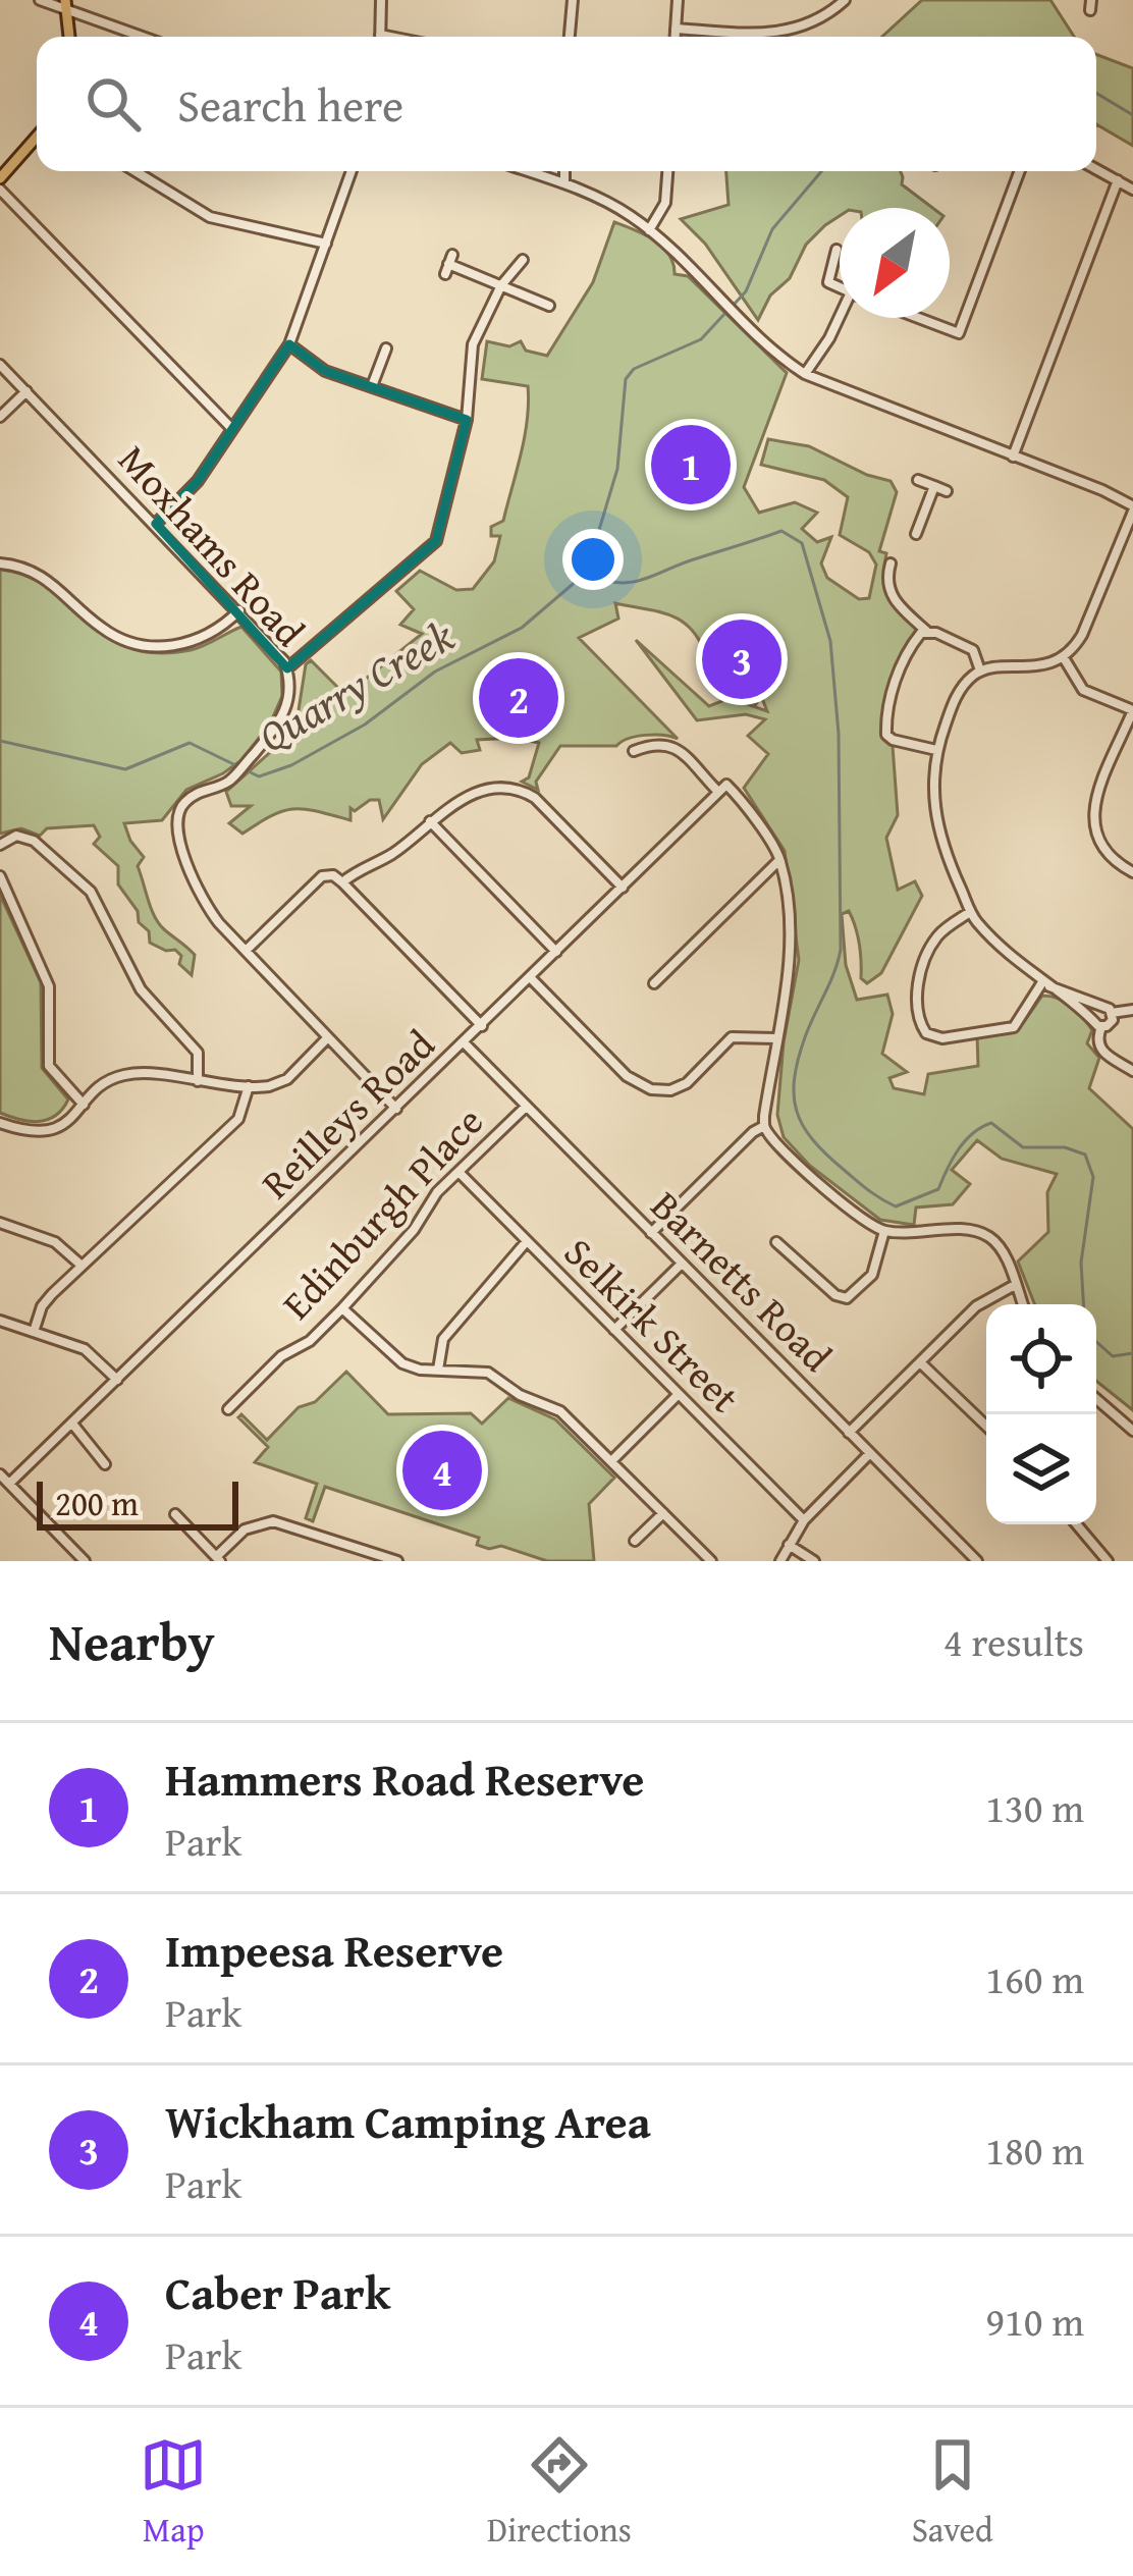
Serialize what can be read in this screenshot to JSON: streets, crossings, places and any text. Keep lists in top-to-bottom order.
{
  "streets": {
    "street": [
      "Moxhams Road",
      "Reilleys Road",
      "Edinburgh Place",
      "Barnetts Road",
      "Selkirk Street"
    ]
  },
  "crossings": [
    ["Moxhams Road", "Reilleys Road"],
    ["Reilleys Road", "Barnetts Road"],
    ["Edinburgh Place", "Barnetts Road"],
    ["Edinburgh Place", "Selkirk Street"]
  ],
  "water": ["Quarry Creek"],
  "scale_bar": "200 m",
  "north": "bottom left",
  "page": {
    "search": "Search here",
    "pins": [
      "1",
      "3",
      "2",
      "4"
    ],
    "scale": "200 m",
    "heading": ["Nearby", "4 results"],
    "list": [
      {
        "mark": "1",
        "name": "Hammers Road Reserve",
        "note": "Park",
        "value": "130 m"
      },
      {
        "mark": "2",
        "name": "Impeesa Reserve",
        "note": "Park",
        "value": "160 m"
      },
      {
        "mark": "3",
        "name": "Wickham Camping Area",
        "note": "Park",
        "value": "180 m"
      },
      {
        "mark": "4",
        "name": "Caber Park",
        "note": "Park",
        "value": "910 m"
      }
    ],
    "nav": ["Map", "Directions", "Saved"]
  }
}
